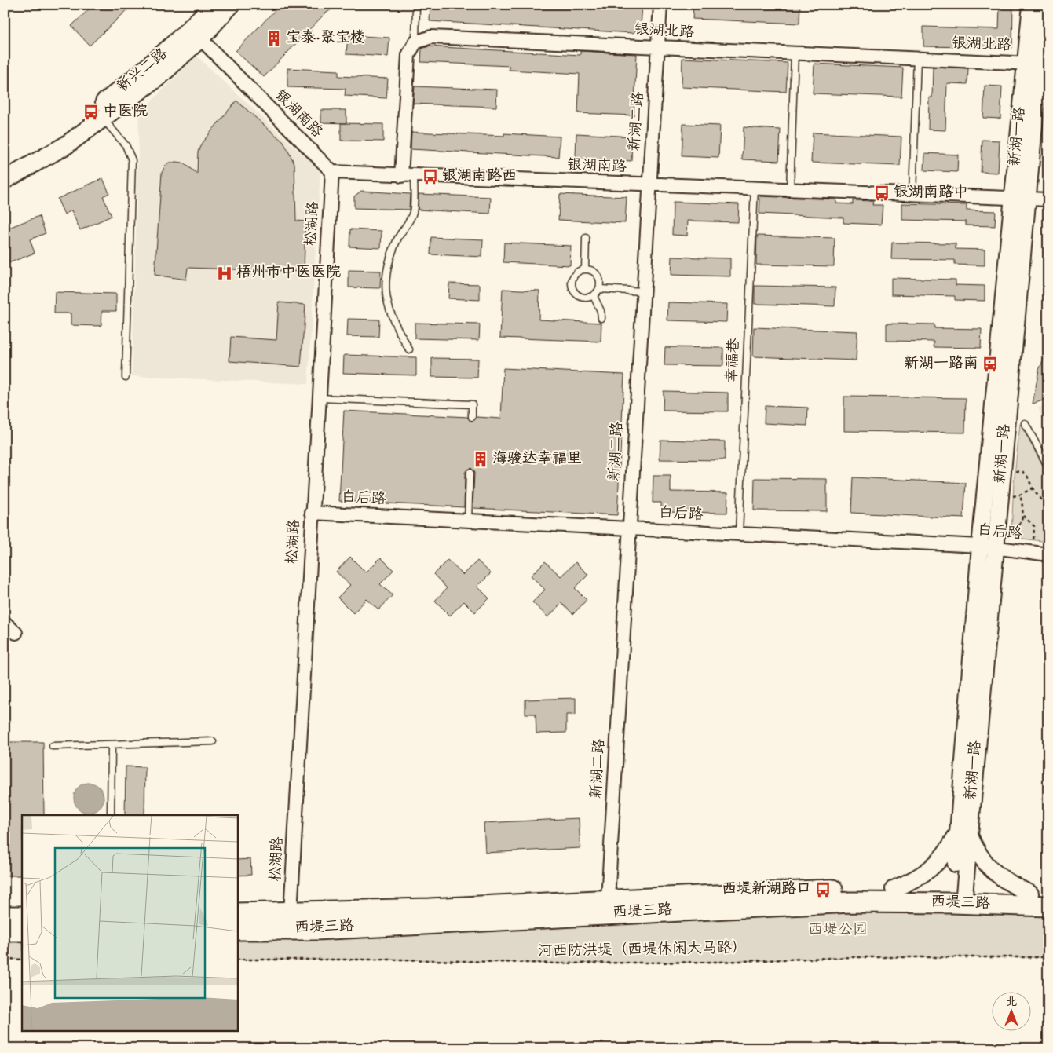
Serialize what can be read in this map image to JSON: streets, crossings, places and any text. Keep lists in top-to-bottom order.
{
  "streets": {
    "main road": ["新兴二路", "西堤三路"],
    "street": [
      "银湖北路",
      "银湖南路",
      "新湖二路",
      "新湖一路",
      "松湖路",
      "白后路"
    ],
    "lane": ["幸福巷"],
    "path": ["河西防洪堤（西堤休闲大马路）"]
  },
  "crossings": [
    ["银湖北路", "新湖二路"],
    ["银湖北路", "新湖一路"],
    ["新兴二路", "银湖南路"],
    ["银湖南路", "新湖二路"],
    ["银湖南路", "新湖一路"],
    ["银湖南路", "松湖路"],
    ["银湖南路", "幸福巷"],
    ["新湖二路", "白后路"],
    ["新湖二路", "西堤三路"],
    ["新湖一路", "白后路"],
    ["新湖一路", "西堤三路"],
    ["松湖路", "白后路"],
    ["松湖路", "西堤三路"],
    ["幸福巷", "白后路"]
  ],
  "parks": ["西堤公园"],
  "places": {
    "building": ["宝泰·聚宝楼", "海骏达幸福里"],
    "bus stop": [
      "中医院",
      "银湖南路西",
      "银湖南路中",
      "新湖一路南",
      "西堤新湖路口"
    ],
    "hospital": ["梧州市中医医院"]
  },
  "north": "top"
}
